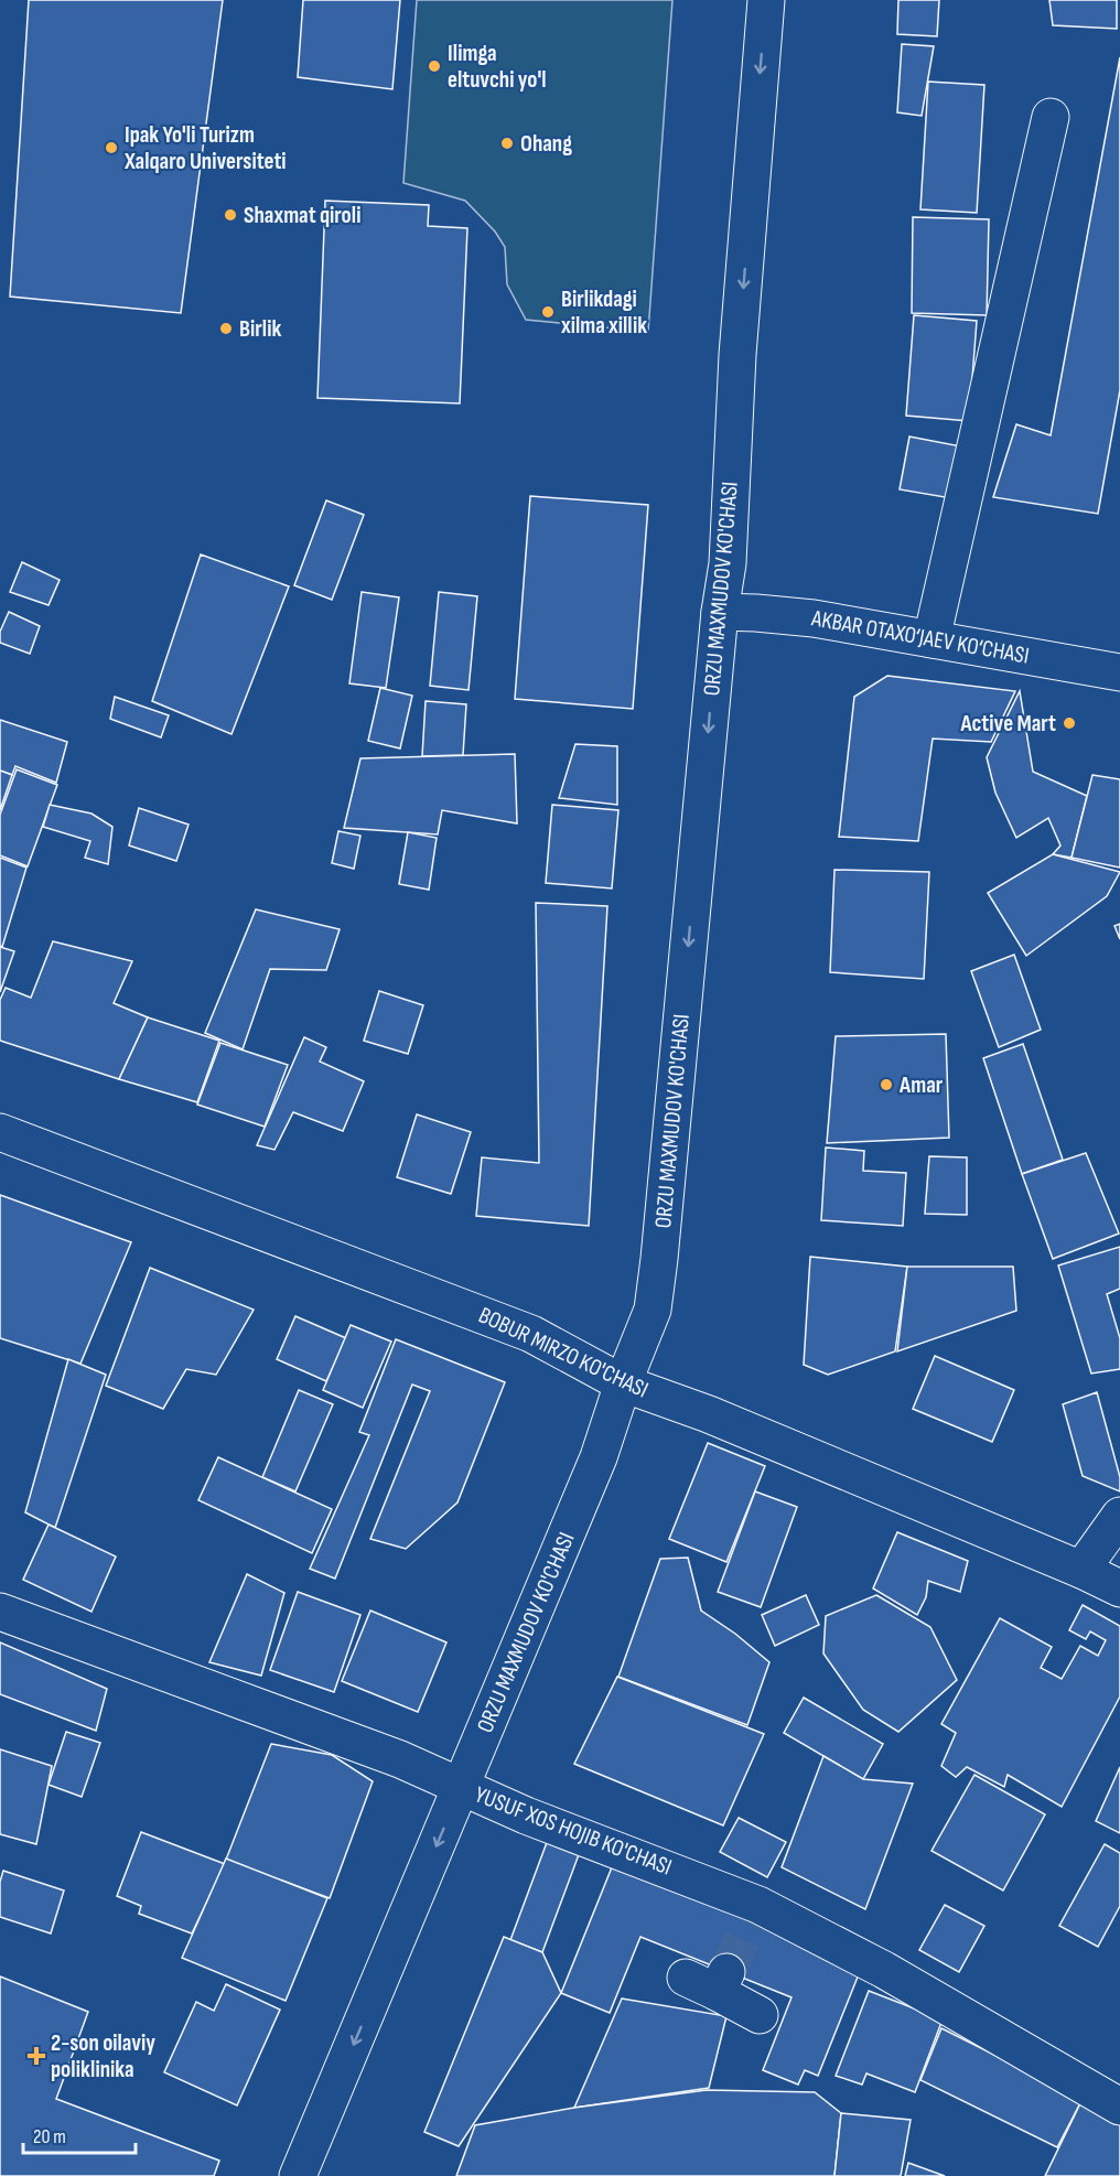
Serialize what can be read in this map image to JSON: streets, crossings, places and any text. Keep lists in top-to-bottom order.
{
  "streets": {
    "main road": [
      "ORZU MAXMUDOV KO'CHASI",
      "AKBAR OTAXO‘JAEV KO‘CHASI",
      "BOBUR MIRZO KO'CHASI",
      "YUSUF XOS HOJIB KO'CHASI"
    ]
  },
  "crossings": [
    ["ORZU MAXMUDOV KO'CHASI", "AKBAR OTAXO‘JAEV KO‘CHASI"],
    ["ORZU MAXMUDOV KO'CHASI", "BOBUR MIRZO KO'CHASI"],
    ["ORZU MAXMUDOV KO'CHASI", "YUSUF XOS HOJIB KO'CHASI"]
  ],
  "one_way": ["ORZU MAXMUDOV KO'CHASI"],
  "places": {
    "other": [
      "Ilimga eltuvchi yo'l",
      "Ohang",
      "Ipak Yo'li Turizm Xalqaro Universiteti",
      "Shaxmat qiroli",
      "Birlikdagi xilma xillik",
      "Birlik",
      "Active Mart",
      "Amar"
    ],
    "health": ["2-son oilaviy poliklinika"]
  },
  "scale_bar": "20 m"
}
